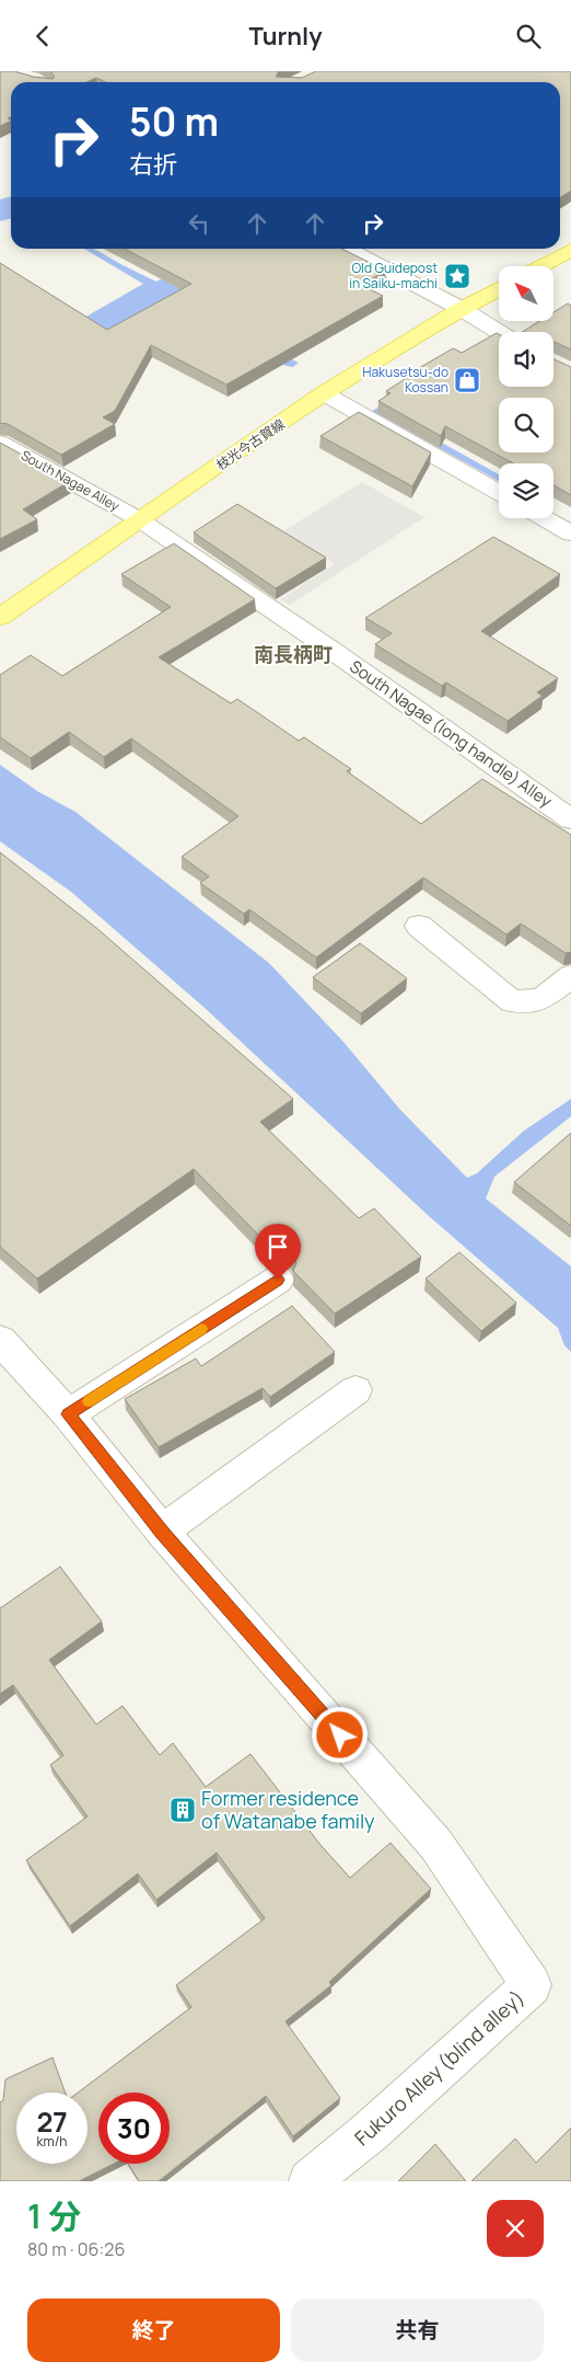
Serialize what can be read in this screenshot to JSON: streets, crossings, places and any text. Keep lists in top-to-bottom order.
{
  "streets": {
    "main road": ["枝光今古賀線"],
    "street": ["South Nagae Alley", "South Nagae (long handle) Alley", "Fukuro Alley (blind alley)"]
  },
  "crossings": [
    ["枝光今古賀線", "South Nagae Alley"],
    ["枝光今古賀線", "South Nagae (long handle) Alley"],
    ["South Nagae Alley", "South Nagae (long handle) Alley"]
  ],
  "districts": ["南長柄町"],
  "places": {
    "place": ["Old Guidepost in Saiku-machi"],
    "shop": ["Hakusetsu-do Kossan"],
    "building": ["Former residence of Watanabe family"]
  },
  "north": "top left",
  "page": {
    "header": "Turnly",
    "turn": ["50 m", "右折"],
    "speed": "27 km/h",
    "limit": "30",
    "heading": ["1 分", "80 m · 06:26"],
    "buttons": ["終了", "共有"]
  }
}
